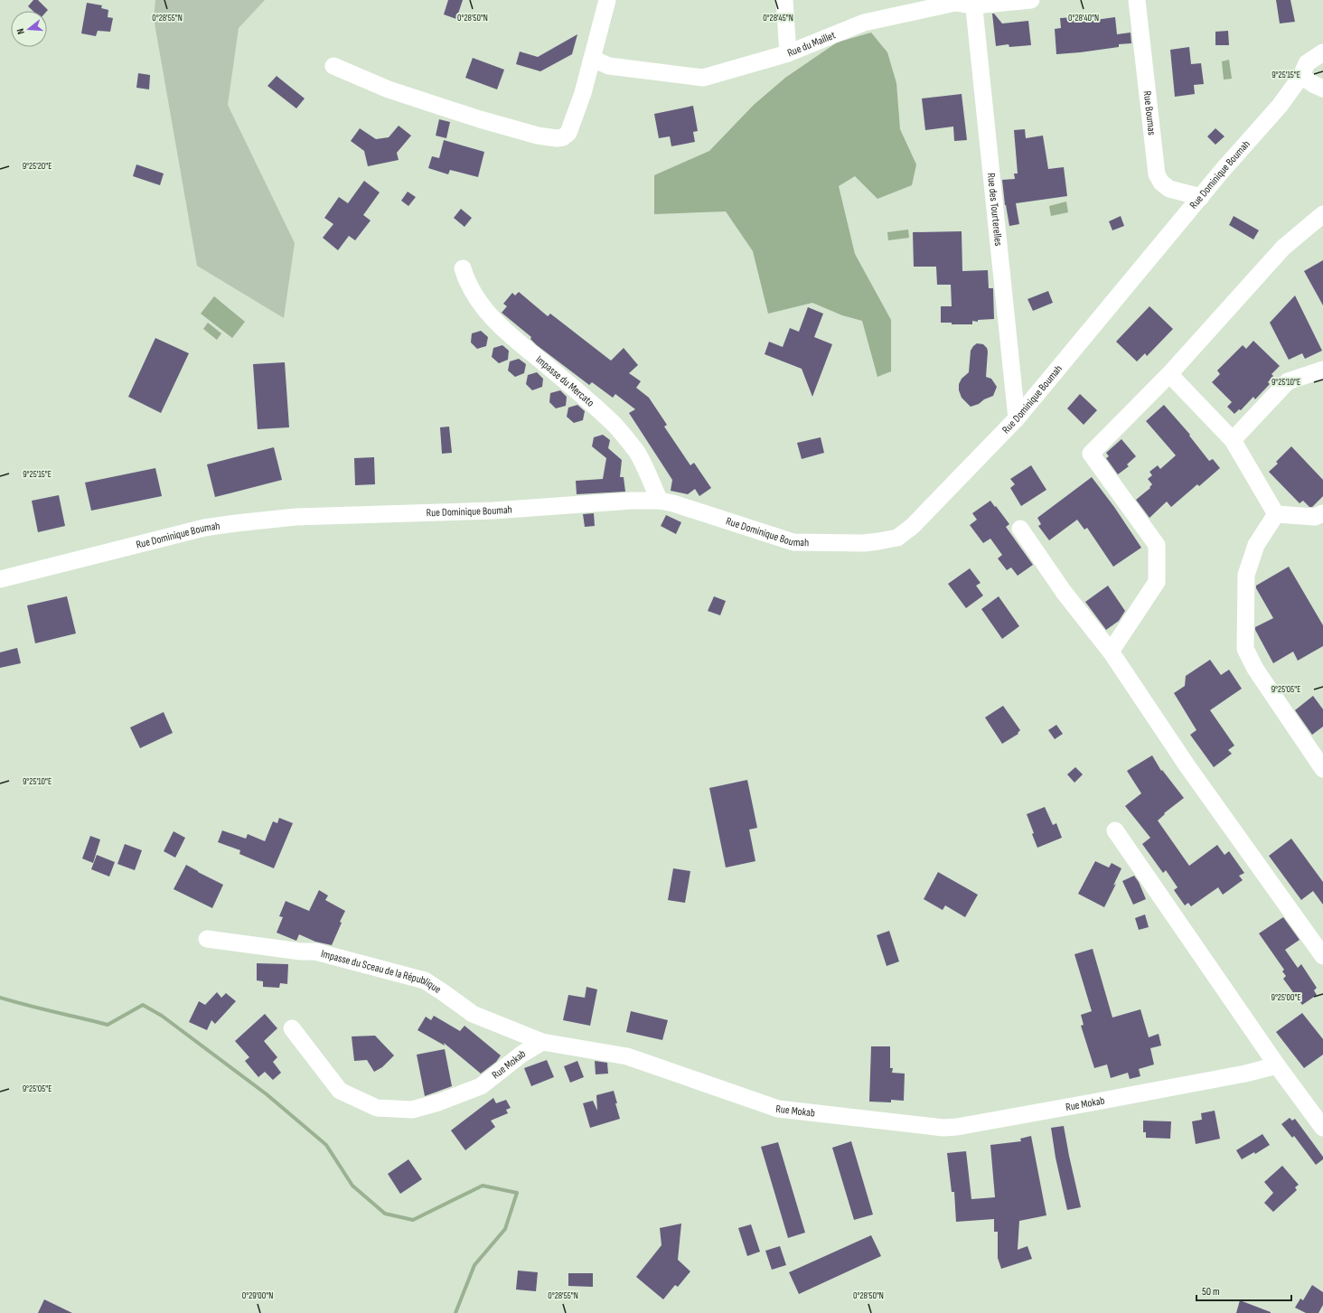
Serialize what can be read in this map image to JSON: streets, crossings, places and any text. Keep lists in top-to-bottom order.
{
  "streets": {
    "street": [
      "Rue du Maillet",
      "Rue Boumas",
      "Rue Dominique Boumah",
      "Rue des Tourterelles",
      "Impasse du Mercato",
      "Impasse du Sceau de la République",
      "Rue Mokab"
    ]
  },
  "crossings": [
    ["Rue du Maillet", "Rue des Tourterelles"],
    ["Rue Boumas", "Rue Dominique Boumah"],
    ["Rue Dominique Boumah", "Rue des Tourterelles"],
    ["Rue Dominique Boumah", "Impasse du Mercato"],
    ["Impasse du Sceau de la République", "Rue Mokab"]
  ],
  "scale_bar": "50 m",
  "north": "left",
  "coordinates": [
    "0°28'55\"N",
    "0°28'50\"N",
    "0°28'45\"N",
    "0°28'40\"N",
    "9°25'15\"E",
    "9°25'20\"E",
    "9°25'10\"E",
    "9°25'05\"E",
    "9°25'00\"E",
    "0°29'00\"N"
  ]
}
